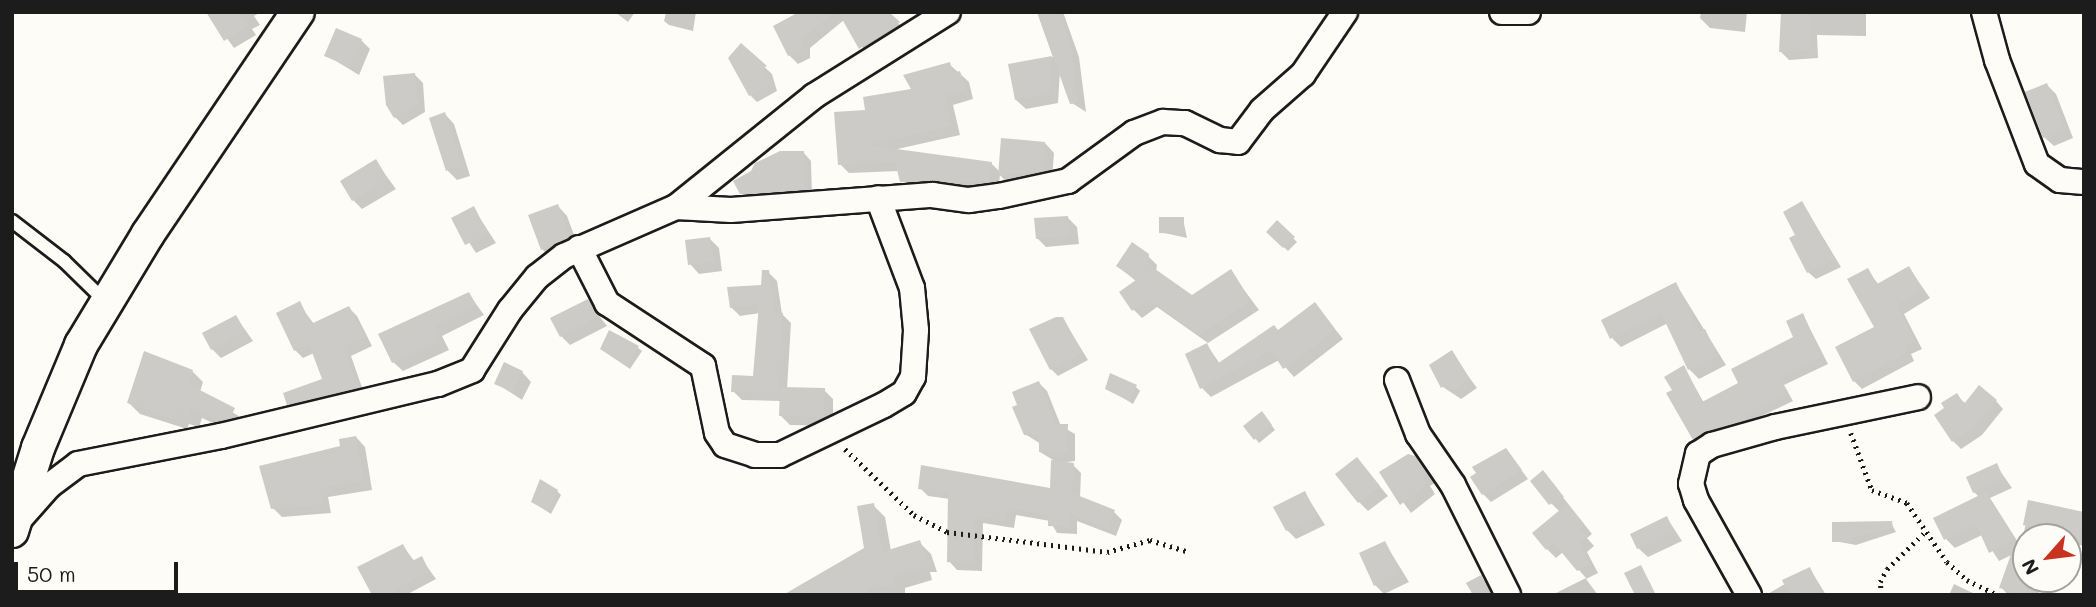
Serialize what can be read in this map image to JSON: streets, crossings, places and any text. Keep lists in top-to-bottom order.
{
  "scale_bar": "50 m",
  "north": "bottom left"
}
